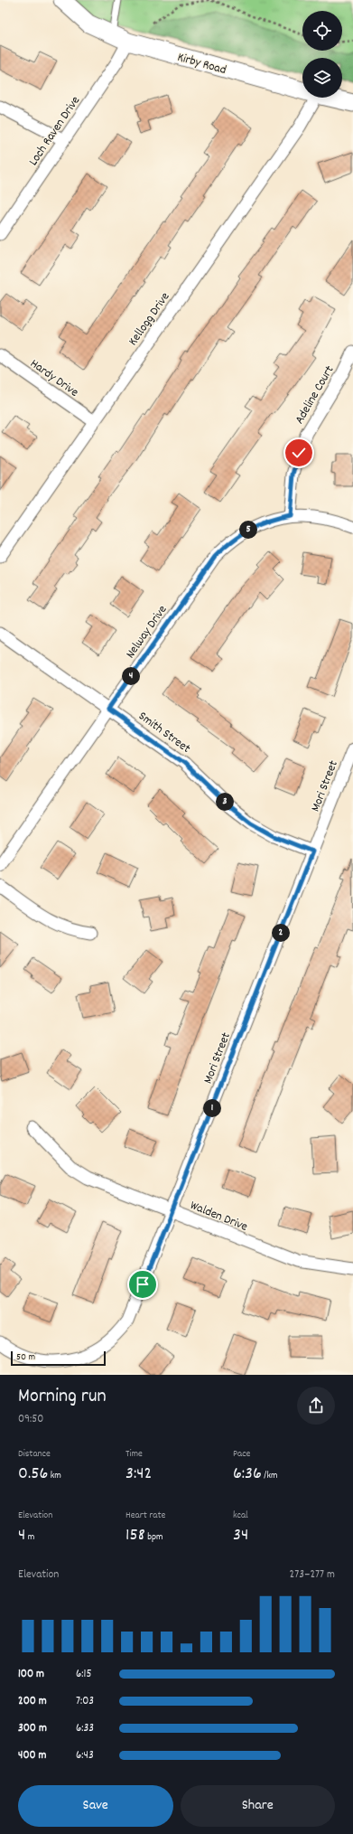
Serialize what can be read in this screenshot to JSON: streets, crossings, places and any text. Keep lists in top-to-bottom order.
{
  "streets": {
    "main road": ["Kirby Road"],
    "street": [
      "Loch Raven Drive",
      "Kellogg Drive",
      "Hardy Drive",
      "Adeline Court",
      "Nelway Drive",
      "Smith Street",
      "Mori Street",
      "Walden Drive"
    ]
  },
  "crossings": [
    ["Kirby Road", "Loch Raven Drive"],
    ["Kellogg Drive", "Hardy Drive"],
    ["Adeline Court", "Nelway Drive"],
    ["Nelway Drive", "Smith Street"],
    ["Smith Street", "Mori Street"],
    ["Mori Street", "Walden Drive"]
  ],
  "scale_bar": "50 m",
  "page": {
    "pins": [
      "5",
      "4",
      "3",
      "2",
      "1"
    ],
    "scale": "50 m",
    "heading": ["Morning run", "09:50"],
    "stats": [
      ["Distance", "0.56 km"],
      ["Time", "3:42"],
      ["Pace", "6:36 /km"],
      ["Elevation", "4 m"],
      ["Heart rate", "158 bpm"],
      ["kcal", "34"]
    ],
    "chart": ["Elevation", "273–277 m"],
    "list": [
      {
        "name": "100 m",
        "note": "6:15"
      },
      {
        "name": "200 m",
        "note": "7:03"
      },
      {
        "name": "300 m",
        "note": "6:33"
      },
      {
        "name": "400 m",
        "note": "6:43"
      }
    ],
    "buttons": ["Save", "Share"]
  }
}
